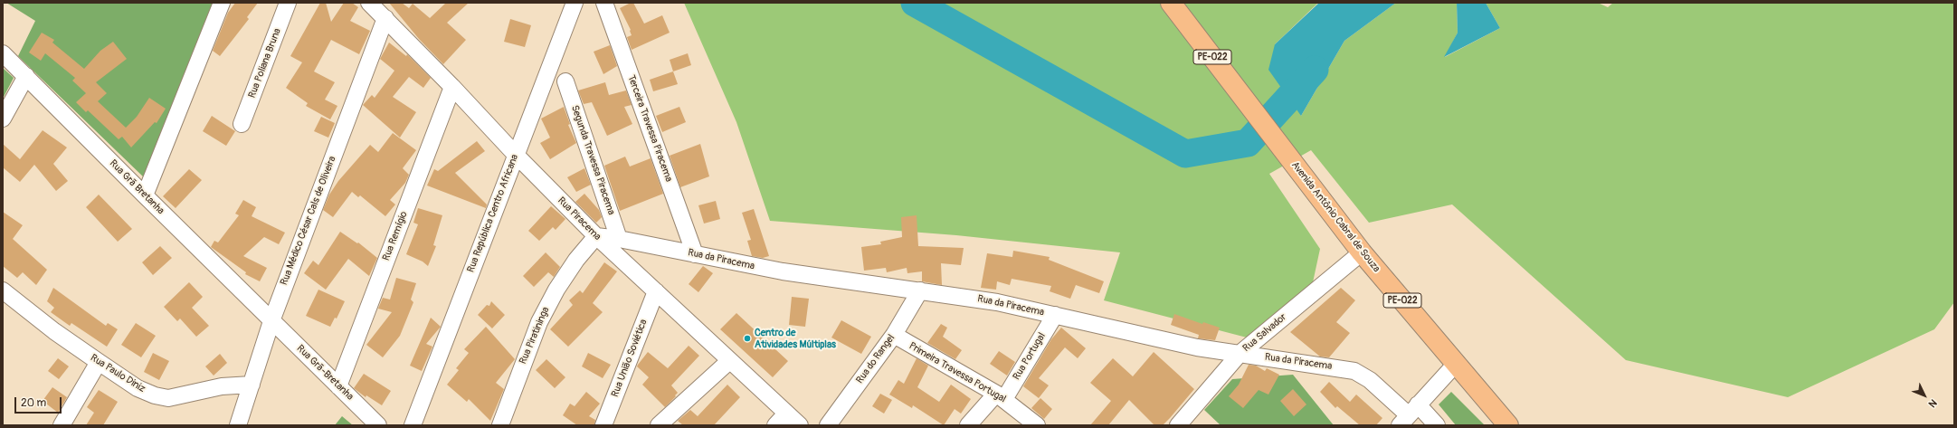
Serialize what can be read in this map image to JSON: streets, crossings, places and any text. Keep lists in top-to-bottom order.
{
  "streets": {
    "main road": ["PE-022", "Avenida Antônio Cabral de Souza"],
    "street": [
      "Rua Poliana Bruna",
      "Terceira Travessa Piracema",
      "Segunda Travessa Piracema",
      "Rua Grã Bretanha",
      "Rua República Centro Africana",
      "Rua Piracema",
      "Rua Médico César Cals de Oliveira",
      "Rua Remígio",
      "Rua da Piracema",
      "Rua Salvador",
      "Rua Piratininga",
      "Rua Portugal",
      "Rua União Soviética",
      "Rua do Rangel",
      "Rua Grã-Bretanha",
      "Primeira Travessa Portugal",
      "Rua Paulo Diniz"
    ]
  },
  "crossings": [
    ["Terceira Travessa Piracema", "Rua da Piracema"],
    ["Segunda Travessa Piracema", "Rua da Piracema"],
    ["Rua Grã Bretanha", "Rua Médico César Cals de Oliveira"],
    ["Rua Grã Bretanha", "Rua Grã-Bretanha"],
    ["Rua República Centro Africana", "Rua Piracema"],
    ["Avenida Antônio Cabral de Souza", "Rua Salvador"],
    ["Rua Piracema", "Rua Médico César Cals de Oliveira"],
    ["Rua Piracema", "Rua Remígio"],
    ["Rua Piracema", "Rua da Piracema"],
    ["Rua Piracema", "Rua Piratininga"],
    ["Rua Piracema", "Rua União Soviética"],
    ["Rua Médico César Cals de Oliveira", "Rua Grã-Bretanha"],
    ["Rua Médico César Cals de Oliveira", "Rua Paulo Diniz"],
    ["Rua Remígio", "Rua Grã-Bretanha"],
    ["Rua da Piracema", "Rua Salvador"],
    ["Rua da Piracema", "Rua Piratininga"],
    ["Rua da Piracema", "Rua Portugal"],
    ["Rua da Piracema", "Rua do Rangel"],
    ["Rua Portugal", "Primeira Travessa Portugal"],
    ["Rua do Rangel", "Primeira Travessa Portugal"]
  ],
  "places": ["Centro de Atividades Múltiplas"],
  "scale_bar": "20 m",
  "north": "bottom right"
}
